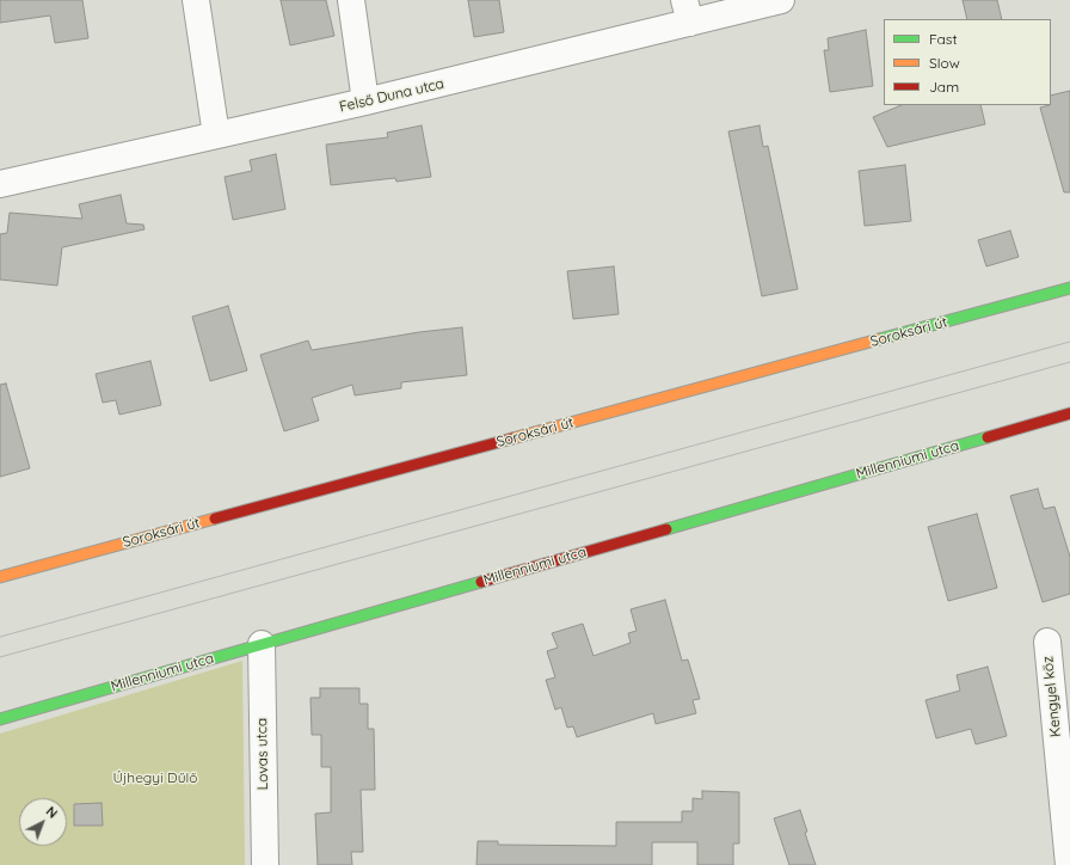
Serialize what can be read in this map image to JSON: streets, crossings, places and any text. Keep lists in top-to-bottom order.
{
  "streets": {
    "street": [
      "Felső Duna utca",
      "Soroksári út",
      "Millenniumi utca",
      "Kengyel köz",
      "Lovas utca"
    ]
  },
  "crossings": [
    ["Millenniumi utca", "Lovas utca"]
  ],
  "parks": ["Újhegyi Dűlő"],
  "legend": ["Fast", "Slow", "Jam"],
  "north": "top right"
}
